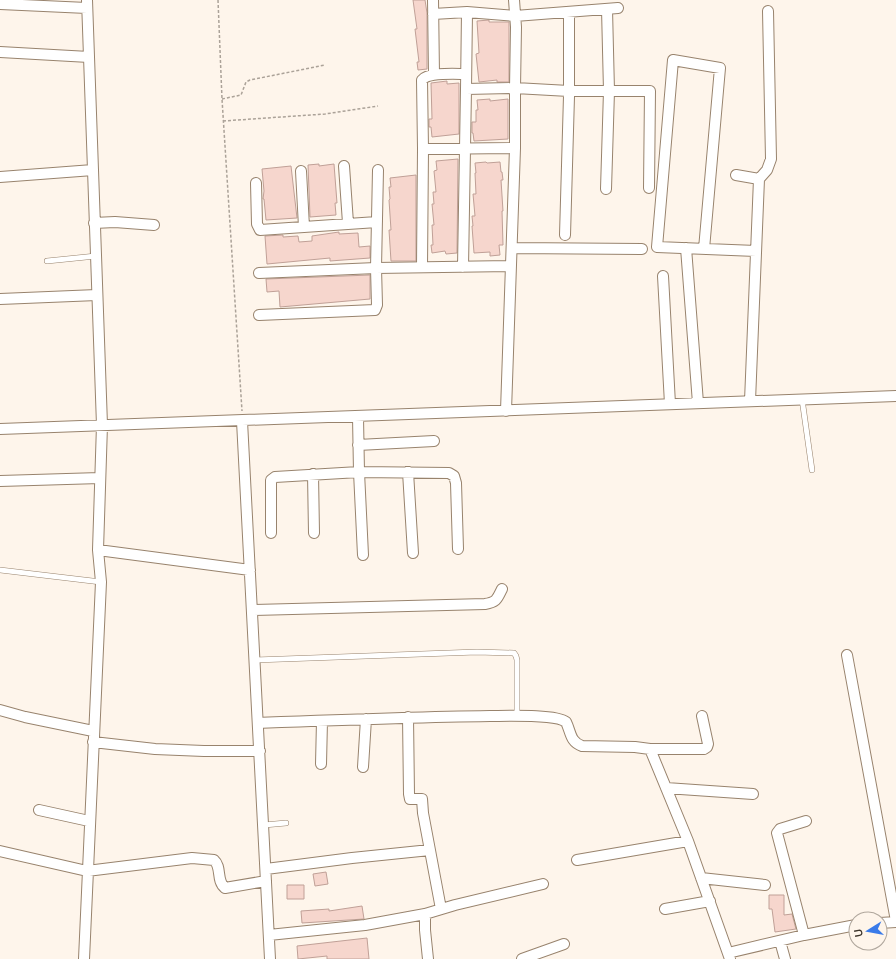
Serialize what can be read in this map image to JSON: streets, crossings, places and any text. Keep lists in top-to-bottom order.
{
  "north": "left"
}
